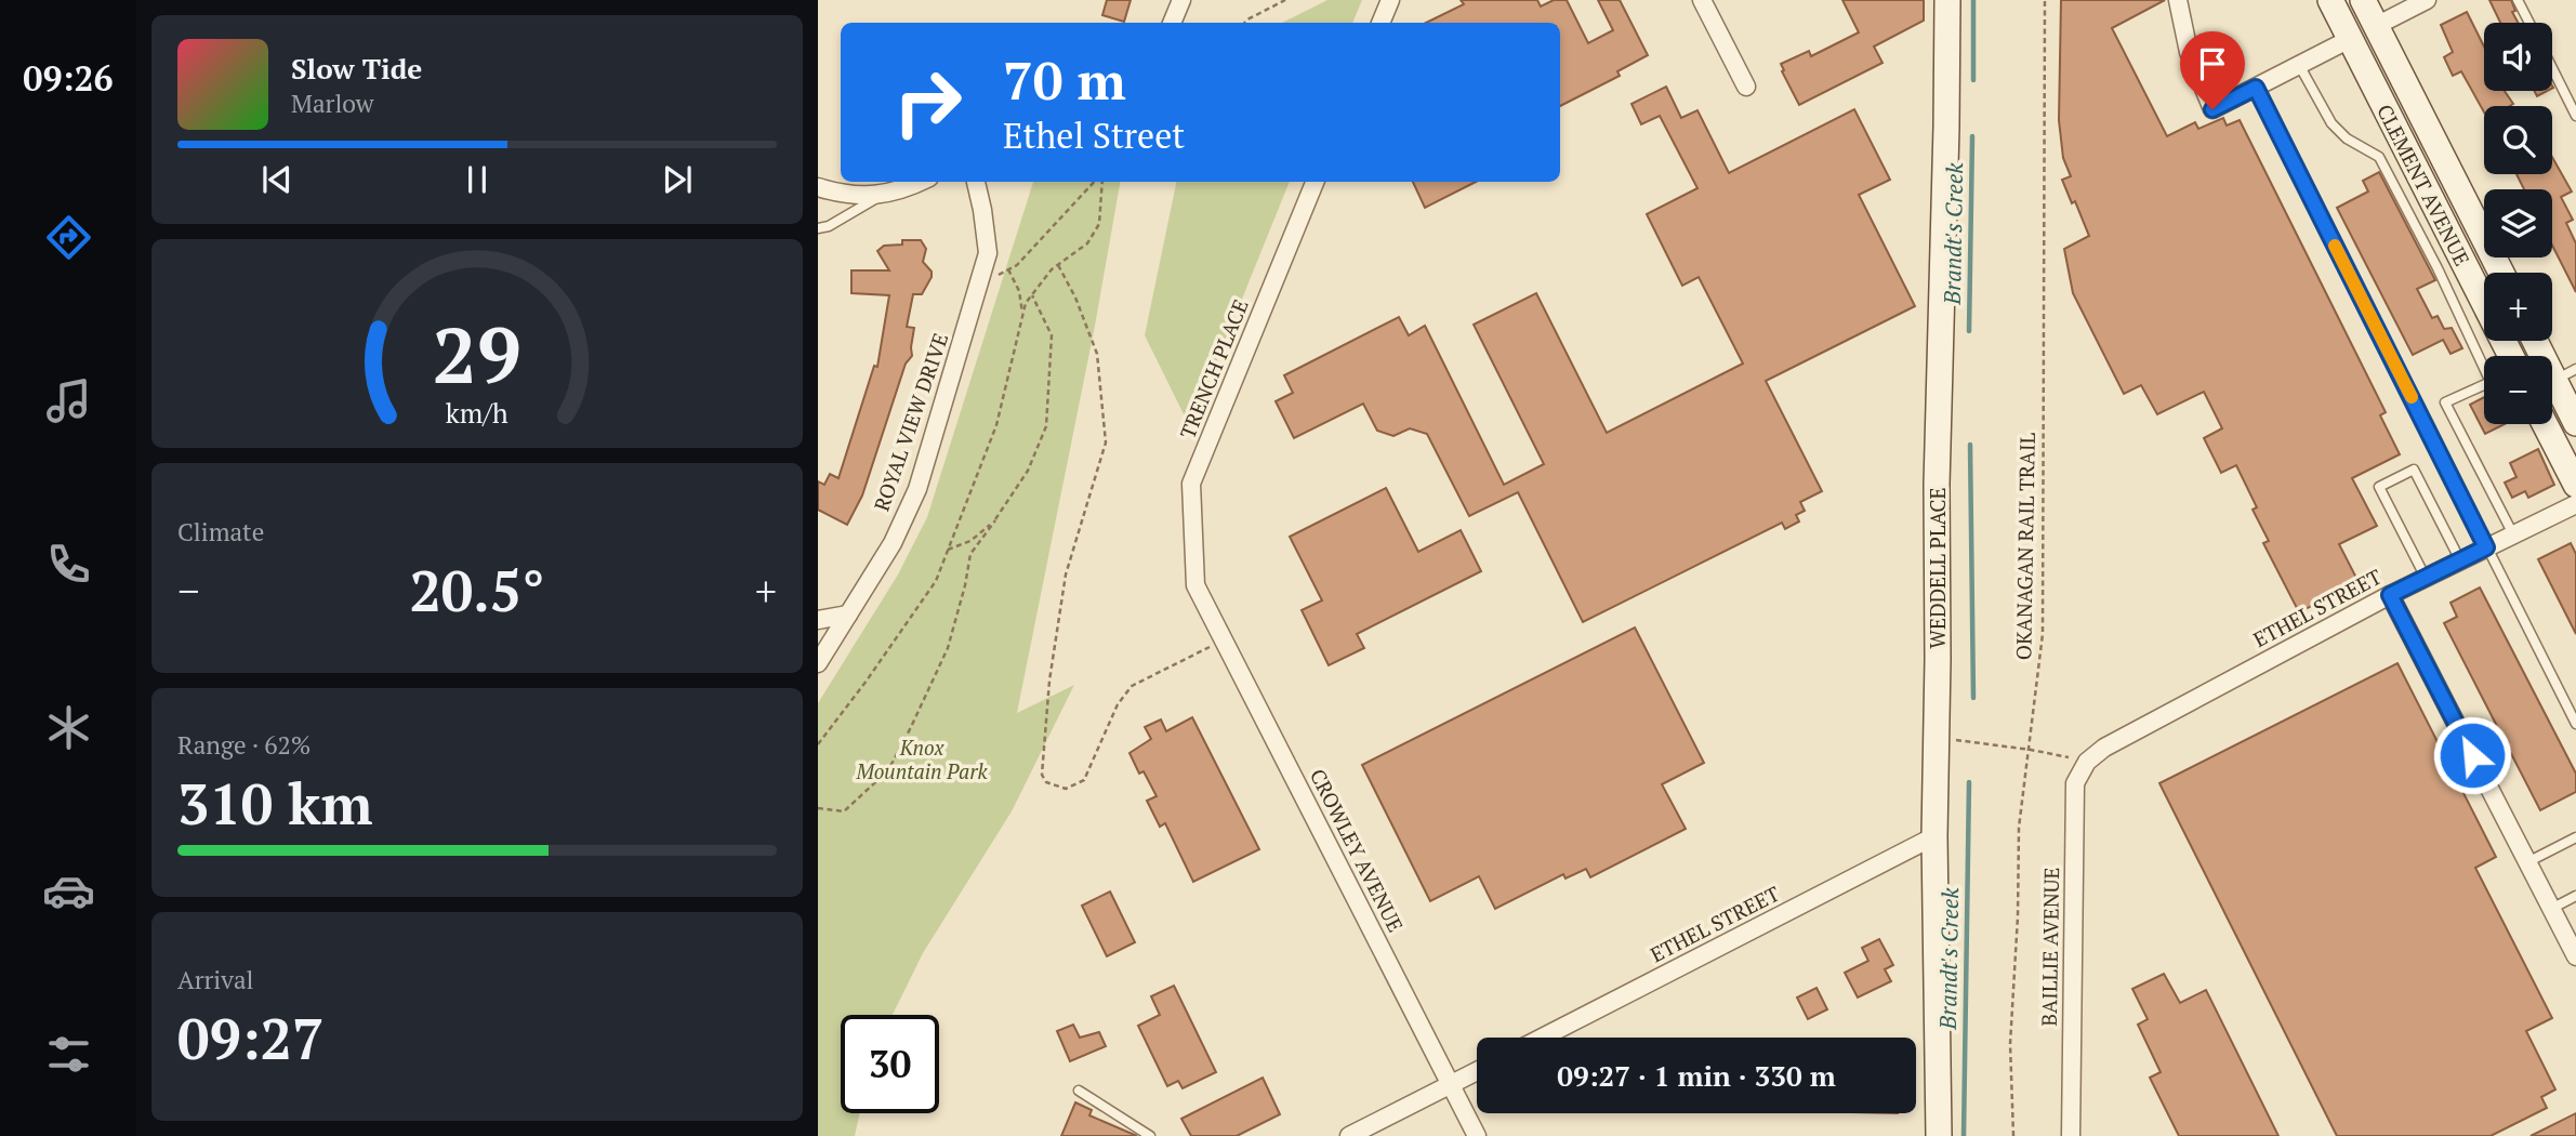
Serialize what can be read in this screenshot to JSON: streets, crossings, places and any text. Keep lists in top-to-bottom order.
{
  "streets": {
    "street": [
      "CLEMENT AVENUE",
      "TRENCH PLACE",
      "ROYAL VIEW DRIVE",
      "WEDDELL PLACE",
      "ETHEL STREET",
      "CROWLEY AVENUE",
      "BAILLIE AVENUE"
    ],
    "path": ["OKANAGAN RAIL TRAIL"]
  },
  "crossings": [
    ["TRENCH PLACE", "CROWLEY AVENUE"],
    ["WEDDELL PLACE", "ETHEL STREET"],
    ["ETHEL STREET", "BAILLIE AVENUE"]
  ],
  "water": ["Brandt's Creek"],
  "parks": ["Knox Mountain Park"],
  "page": {
    "tabs": "09:26",
    "map_buttons": ["+", "−"],
    "turn": ["70 m", "Ethel Street"],
    "song": ["Slow Tide", "Marlow"],
    "tile": [
      "Climate",
      ["Range · 62%", "310 km"],
      ["Arrival", "09:27"]
    ],
    "heat": ["−", "20.5°", "+"],
    "limit": "30",
    "trip": "09:27 · 1 min · 330 m",
    "gauge": ["29", "km/h"]
  }
}
